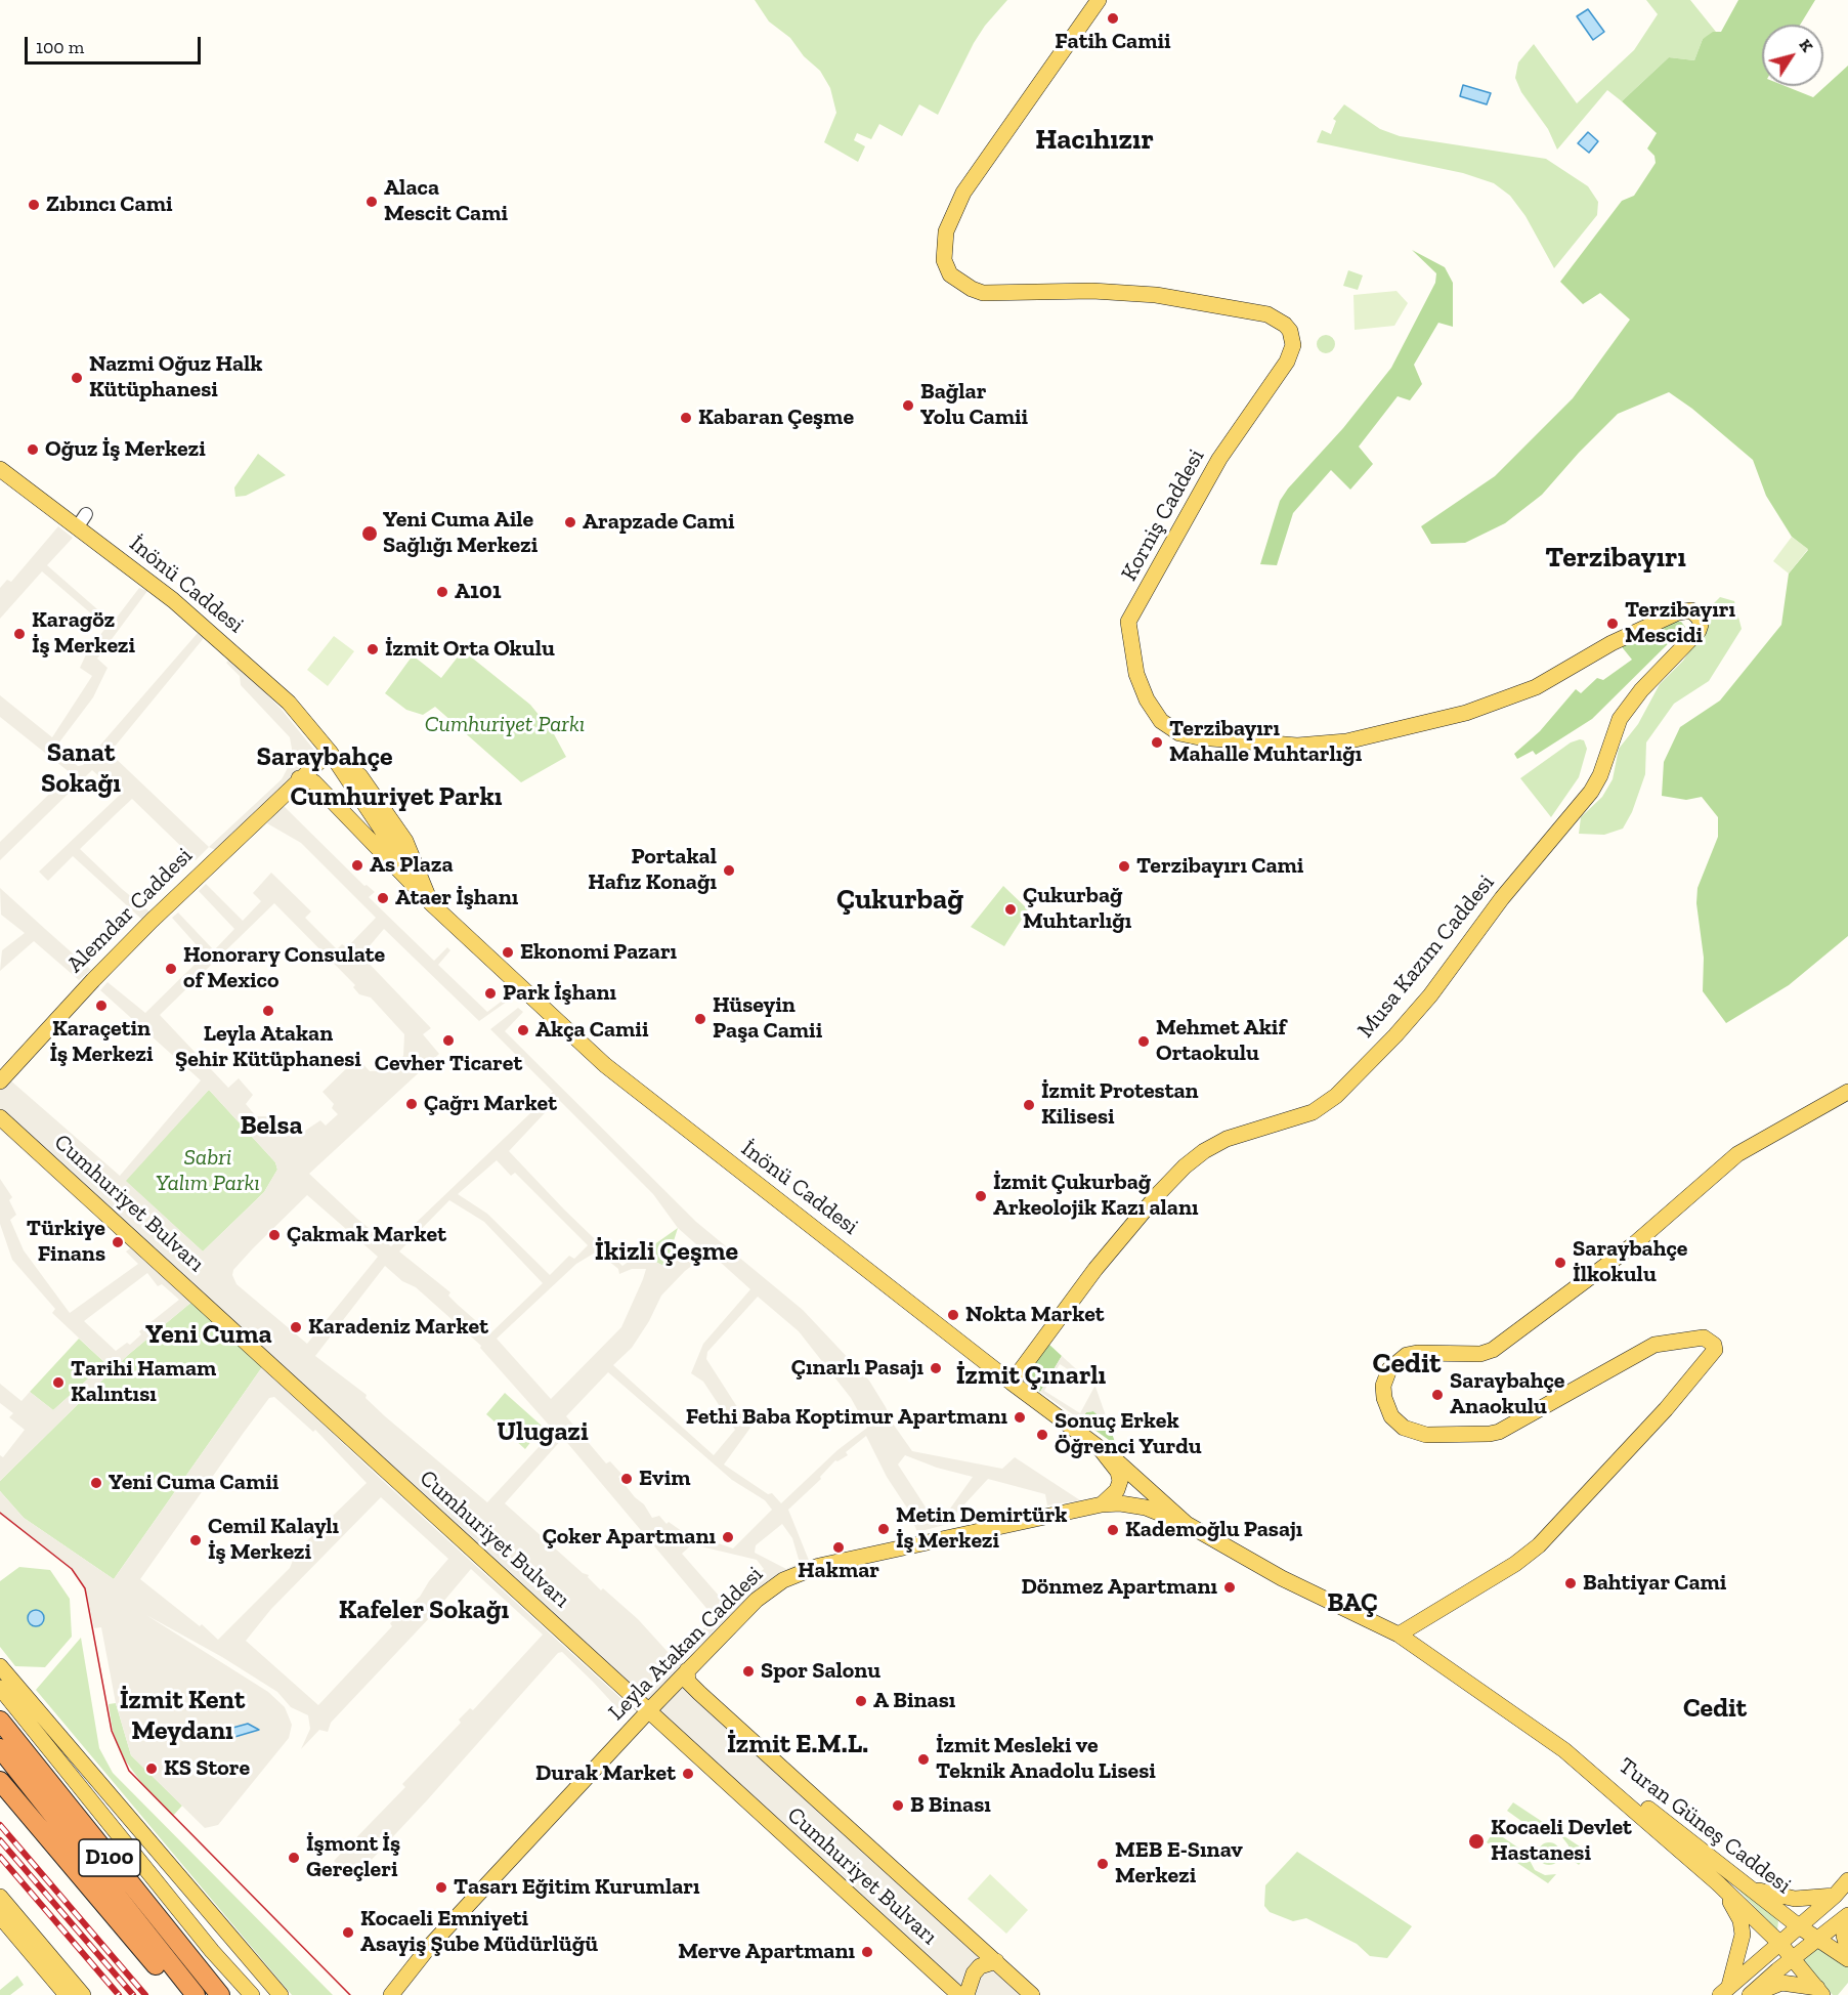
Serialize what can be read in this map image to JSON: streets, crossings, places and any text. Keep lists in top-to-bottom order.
{
  "streets": {
    "highway": ["D100"],
    "main road": [
      "Korniş Caddesi",
      "İnönü Caddesi",
      "Alemdar Caddesi",
      "Musa Kazım Caddesi",
      "Cumhuriyet Bulvarı",
      "Leyla Atakan Caddesi",
      "Turan Güneş Caddesi"
    ]
  },
  "crossings": [
    ["Korniş Caddesi", "Musa Kazım Caddesi"],
    ["İnönü Caddesi", "Alemdar Caddesi"],
    ["İnönü Caddesi", "Musa Kazım Caddesi"],
    ["İnönü Caddesi", "Leyla Atakan Caddesi"],
    ["Cumhuriyet Bulvarı", "Leyla Atakan Caddesi"],
    ["Leyla Atakan Caddesi", "Turan Güneş Caddesi"]
  ],
  "districts": [
    "Hacıhızır",
    "Terzibayırı",
    "Sanat Sokağı",
    "Saraybahçe",
    "Cumhuriyet Parkı",
    "Çukurbağ",
    "Belsa",
    "İkizli Çeşme",
    "Yeni Cuma",
    "Cedit",
    "İzmit Çınarlı",
    "Ulugazi",
    "BAÇ",
    "Kafeler Sokağı",
    "İzmit Kent Meydanı",
    "Cedit",
    "İzmit E.M.L."
  ],
  "parks": ["Cumhuriyet Parkı", "Sabri Yalım Parkı"],
  "places": [
    "Fatih Camii",
    "Alaca Mescit Cami",
    "Zıbıncı Cami",
    "Nazmi Oğuz Halk Kütüphanesi",
    "Bağlar Yolu Camii",
    "Kabaran Çeşme",
    "Oğuz İş Merkezi",
    "Arapzade Cami",
    "Yeni Cuma Aile Sağlığı Merkezi",
    "A101",
    "Terzibayırı Mescidi",
    "Karagöz İş Merkezi",
    "İzmit Orta Okulu",
    "Terzibayırı Mahalle Muhtarlığı",
    "As Plaza",
    "Terzibayırı Cami",
    "Portakal Hafız Konağı",
    "Ataer İşhanı",
    "Çukurbağ Muhtarlığı",
    "Ekonomi Pazarı",
    "Honorary Consulate of Mexico",
    "Park İşhanı",
    "Karaçetin İş Merkezi",
    "Leyla Atakan Şehir Kütüphanesi",
    "Hüseyin Paşa Camii",
    "Akça Camii",
    "Cevher Ticaret",
    "Mehmet Akif Ortaokulu",
    "Çağrı Market",
    "İzmit Protestan Kilisesi",
    "İzmit Çukurbağ Arkeolojik Kazı alanı",
    "Çakmak Market",
    "Türkiye Finans",
    "Saraybahçe İlkokulu",
    "Nokta Market",
    "Karadeniz Market",
    "Çınarlı Pasajı",
    "Tarihi Hamam Kalıntısı",
    "Saraybahçe Anaokulu",
    "Fethi Baba Koptimur Apartmanı",
    "Sonuç Erkek Öğrenci Yurdu",
    "Evim",
    "Yeni Cuma Camii",
    "Metin Demirtürk İş Merkezi",
    "Kademoğlu Pasajı",
    "Çoker Apartmanı",
    "Cemil Kalaylı İş Merkezi",
    "Hakmar",
    "Bahtiyar Cami",
    "Dönmez Apartmanı",
    "Spor Salonu",
    "A Binası",
    "İzmit Mesleki ve Teknik Anadolu Lisesi",
    "KS Store",
    "Durak Market",
    "B Binası",
    "Kocaeli Devlet Hastanesi",
    "İşmont İş Gereçleri",
    "MEB E-Sınav Merkezi",
    "Tasarı Eğitim Kurumları",
    "Kocaeli Emniyeti Asayiş Şube Müdürlüğü",
    "Merve Apartmanı"
  ],
  "scale_bar": "100 m",
  "north": "top right"
}
